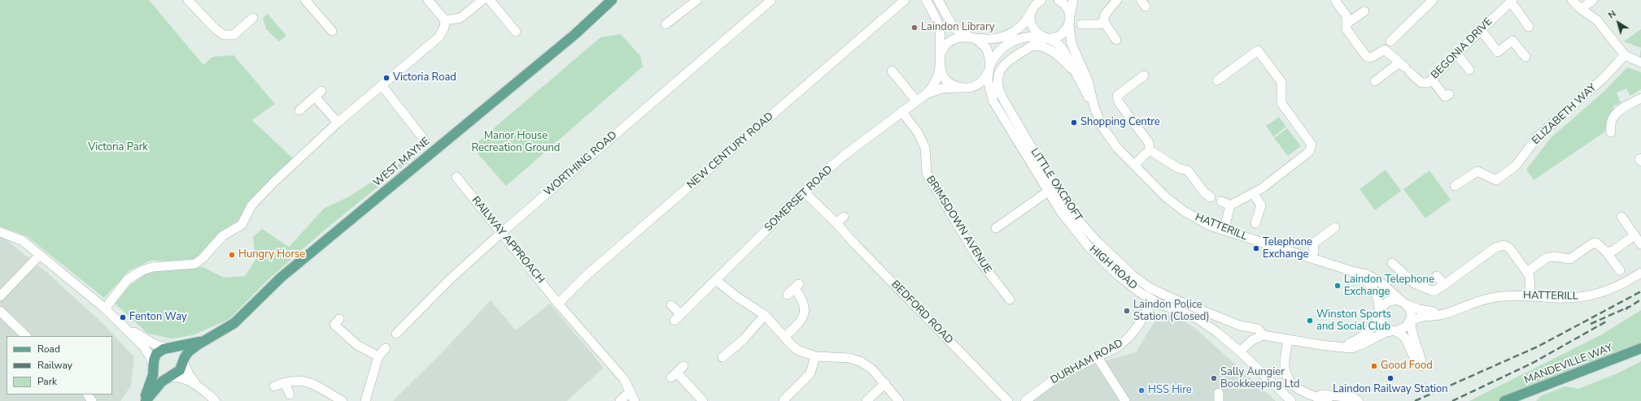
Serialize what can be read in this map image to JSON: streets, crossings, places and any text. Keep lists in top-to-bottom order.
{
  "streets": {
    "main road": ["WEST MAYNE", "MANDEVILLE WAY"],
    "street": [
      "BEGONIA DRIVE",
      "ELIZABETH WAY",
      "NEW CENTURY ROAD",
      "WORTHING ROAD",
      "LITTLE OXCROFT",
      "SOMERSET ROAD",
      "BRIMSDOWN AVENUE",
      "HATTERILL",
      "RAILWAY APPROACH",
      "HIGH ROAD",
      "BEDFORD ROAD",
      "DURHAM ROAD"
    ]
  },
  "crossings": [
    ["NEW CENTURY ROAD", "RAILWAY APPROACH"],
    ["WORTHING ROAD", "RAILWAY APPROACH"],
    ["LITTLE OXCROFT", "HATTERILL"],
    ["SOMERSET ROAD", "BRIMSDOWN AVENUE"],
    ["SOMERSET ROAD", "HIGH ROAD"],
    ["SOMERSET ROAD", "BEDFORD ROAD"],
    ["HIGH ROAD", "DURHAM ROAD"]
  ],
  "parks": ["Manor House Recreation Ground", "Victoria Park"],
  "places": [
    "Laindon Library",
    "Victoria Road",
    "Shopping Centre",
    "Telephone Exchange",
    "Hungry Horse",
    "Laindon Telephone Exchange",
    "Laindon Police Station (Closed)",
    "Fenton Way",
    "Winston Sports and Social Club",
    "Good Food",
    "Sally Aungier Bookkeeping Ltd",
    "Laindon Railway Station",
    "HSS Hire"
  ],
  "legend": ["Road", "Railway", "Park"],
  "north": "top left"
}
